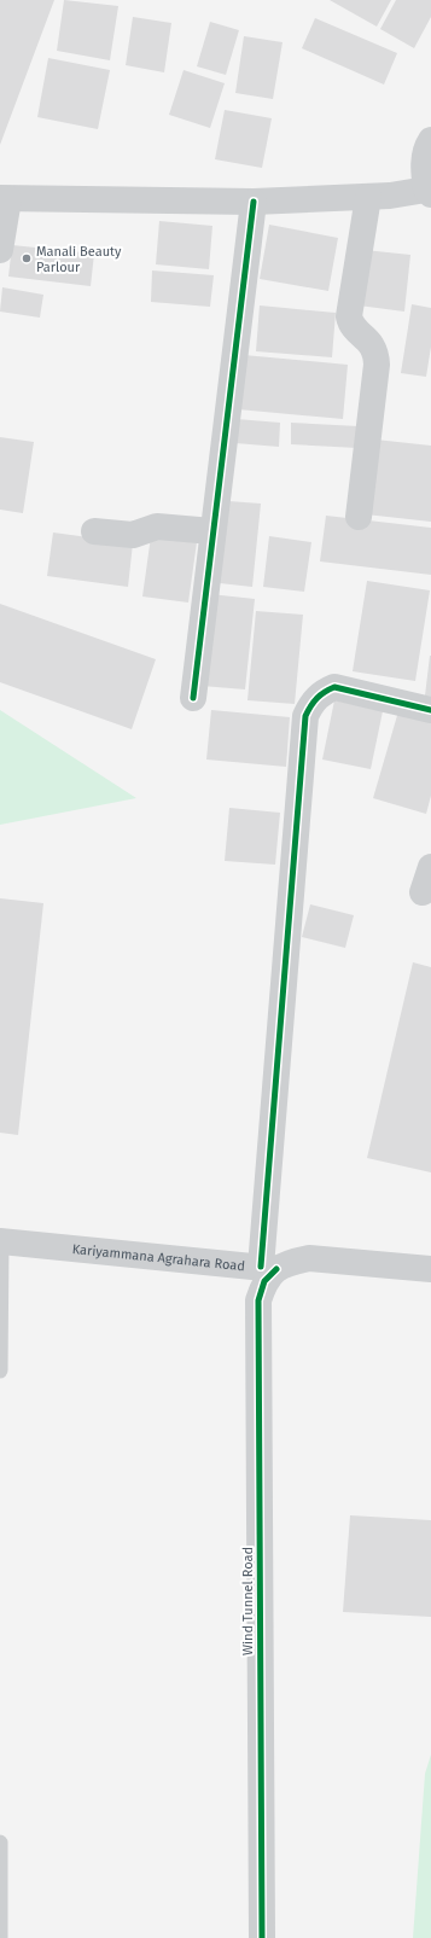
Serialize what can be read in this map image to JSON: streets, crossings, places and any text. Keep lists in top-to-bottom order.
{
  "streets": {
    "street": ["Kariyammana Agrahara Road", "Wind Tunnel Road"]
  },
  "crossings": [
    ["Kariyammana Agrahara Road", "Wind Tunnel Road"]
  ],
  "places": ["Manali Beauty Parlour"]
}
